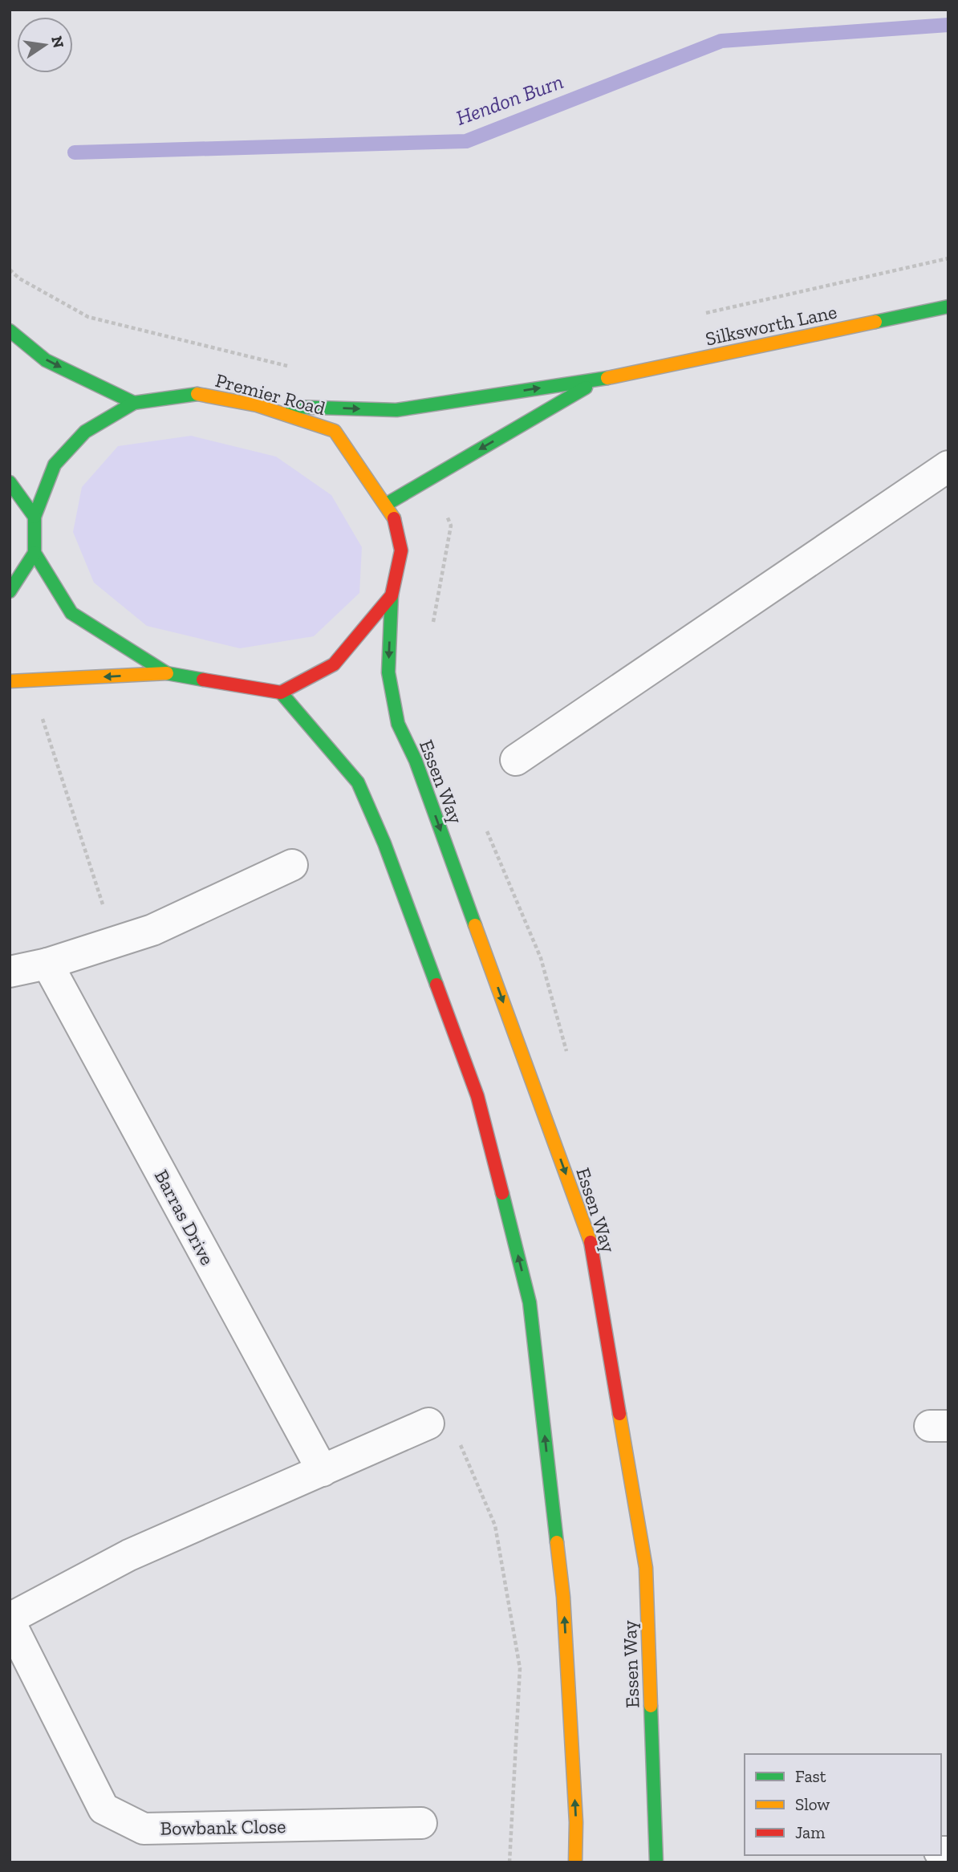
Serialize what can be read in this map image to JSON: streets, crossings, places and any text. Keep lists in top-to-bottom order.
{
  "streets": {
    "main road": ["Silksworth Lane", "Premier Road", "Essen Way"],
    "street": ["Barras Drive", "Bowbank Close"]
  },
  "crossings": [
    ["Silksworth Lane", "Premier Road"],
    ["Premier Road", "Essen Way"]
  ],
  "water": ["Hendon Burn"],
  "legend": ["Fast", "Slow", "Jam"],
  "north": "right"
}
